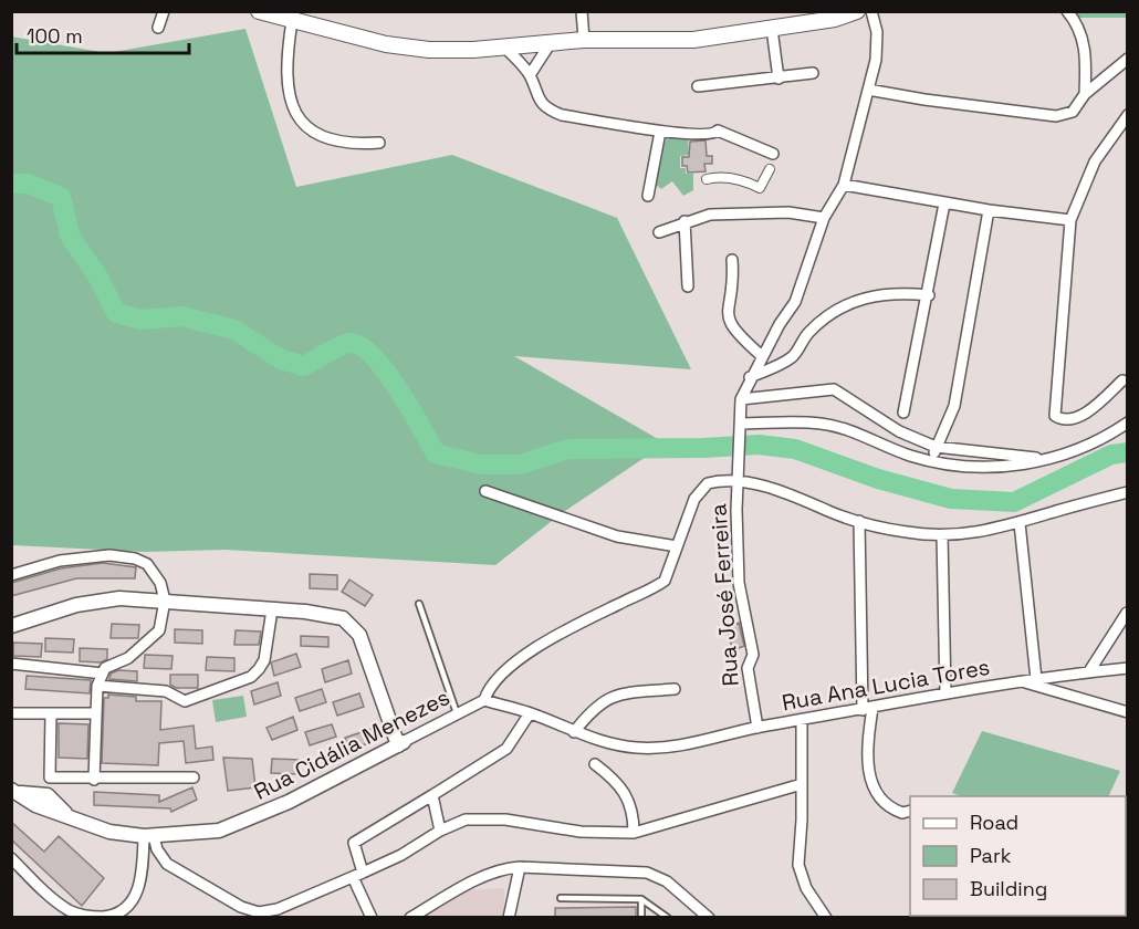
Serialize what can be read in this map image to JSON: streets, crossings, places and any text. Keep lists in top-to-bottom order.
{
  "streets": {
    "street": ["Rua José Ferreira", "Rua Ana Lucia Tores", "Rua Cidália Menezes"]
  },
  "crossings": [
    ["Rua José Ferreira", "Rua Ana Lucia Tores"],
    ["Rua Ana Lucia Tores", "Rua Cidália Menezes"]
  ],
  "legend": ["Road", "Park", "Building"],
  "scale_bar": "100 m"
}
